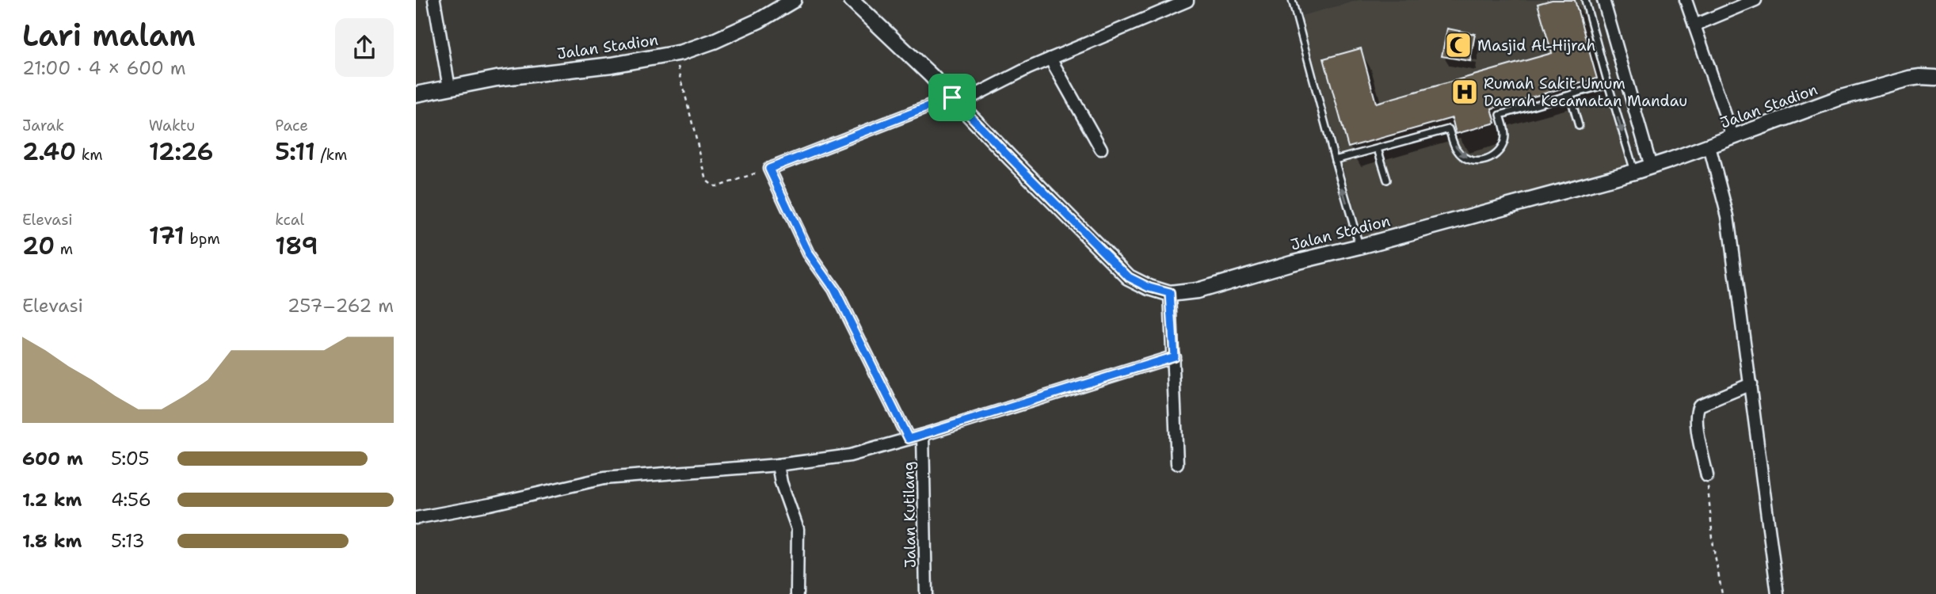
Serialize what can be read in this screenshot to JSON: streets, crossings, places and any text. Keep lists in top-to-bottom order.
{
  "streets": {
    "street": ["Jalan Stadion", "Jalan Kutilang"]
  },
  "places": {
    "mosque": ["Masjid Al-Hijrah"],
    "hospital": ["Rumah Sakit Umum Daerah Kecamatan Mandau"]
  },
  "page": {
    "heading": ["Lari malam", "21:00 · 4 × 600 m"],
    "stats": [
      ["Jarak", "2.40 km"],
      ["Waktu", "12:26"],
      ["Pace", "5:11 /km"],
      ["Elevasi", "20 m"],
      ["171 bpm"],
      ["kcal", "189"]
    ],
    "chart": ["Elevasi", "257–262 m"],
    "list": [
      {
        "name": "600 m",
        "note": "5:05"
      },
      {
        "name": "1.2 km",
        "note": "4:56"
      },
      {
        "name": "1.8 km",
        "note": "5:13"
      }
    ]
  }
}
